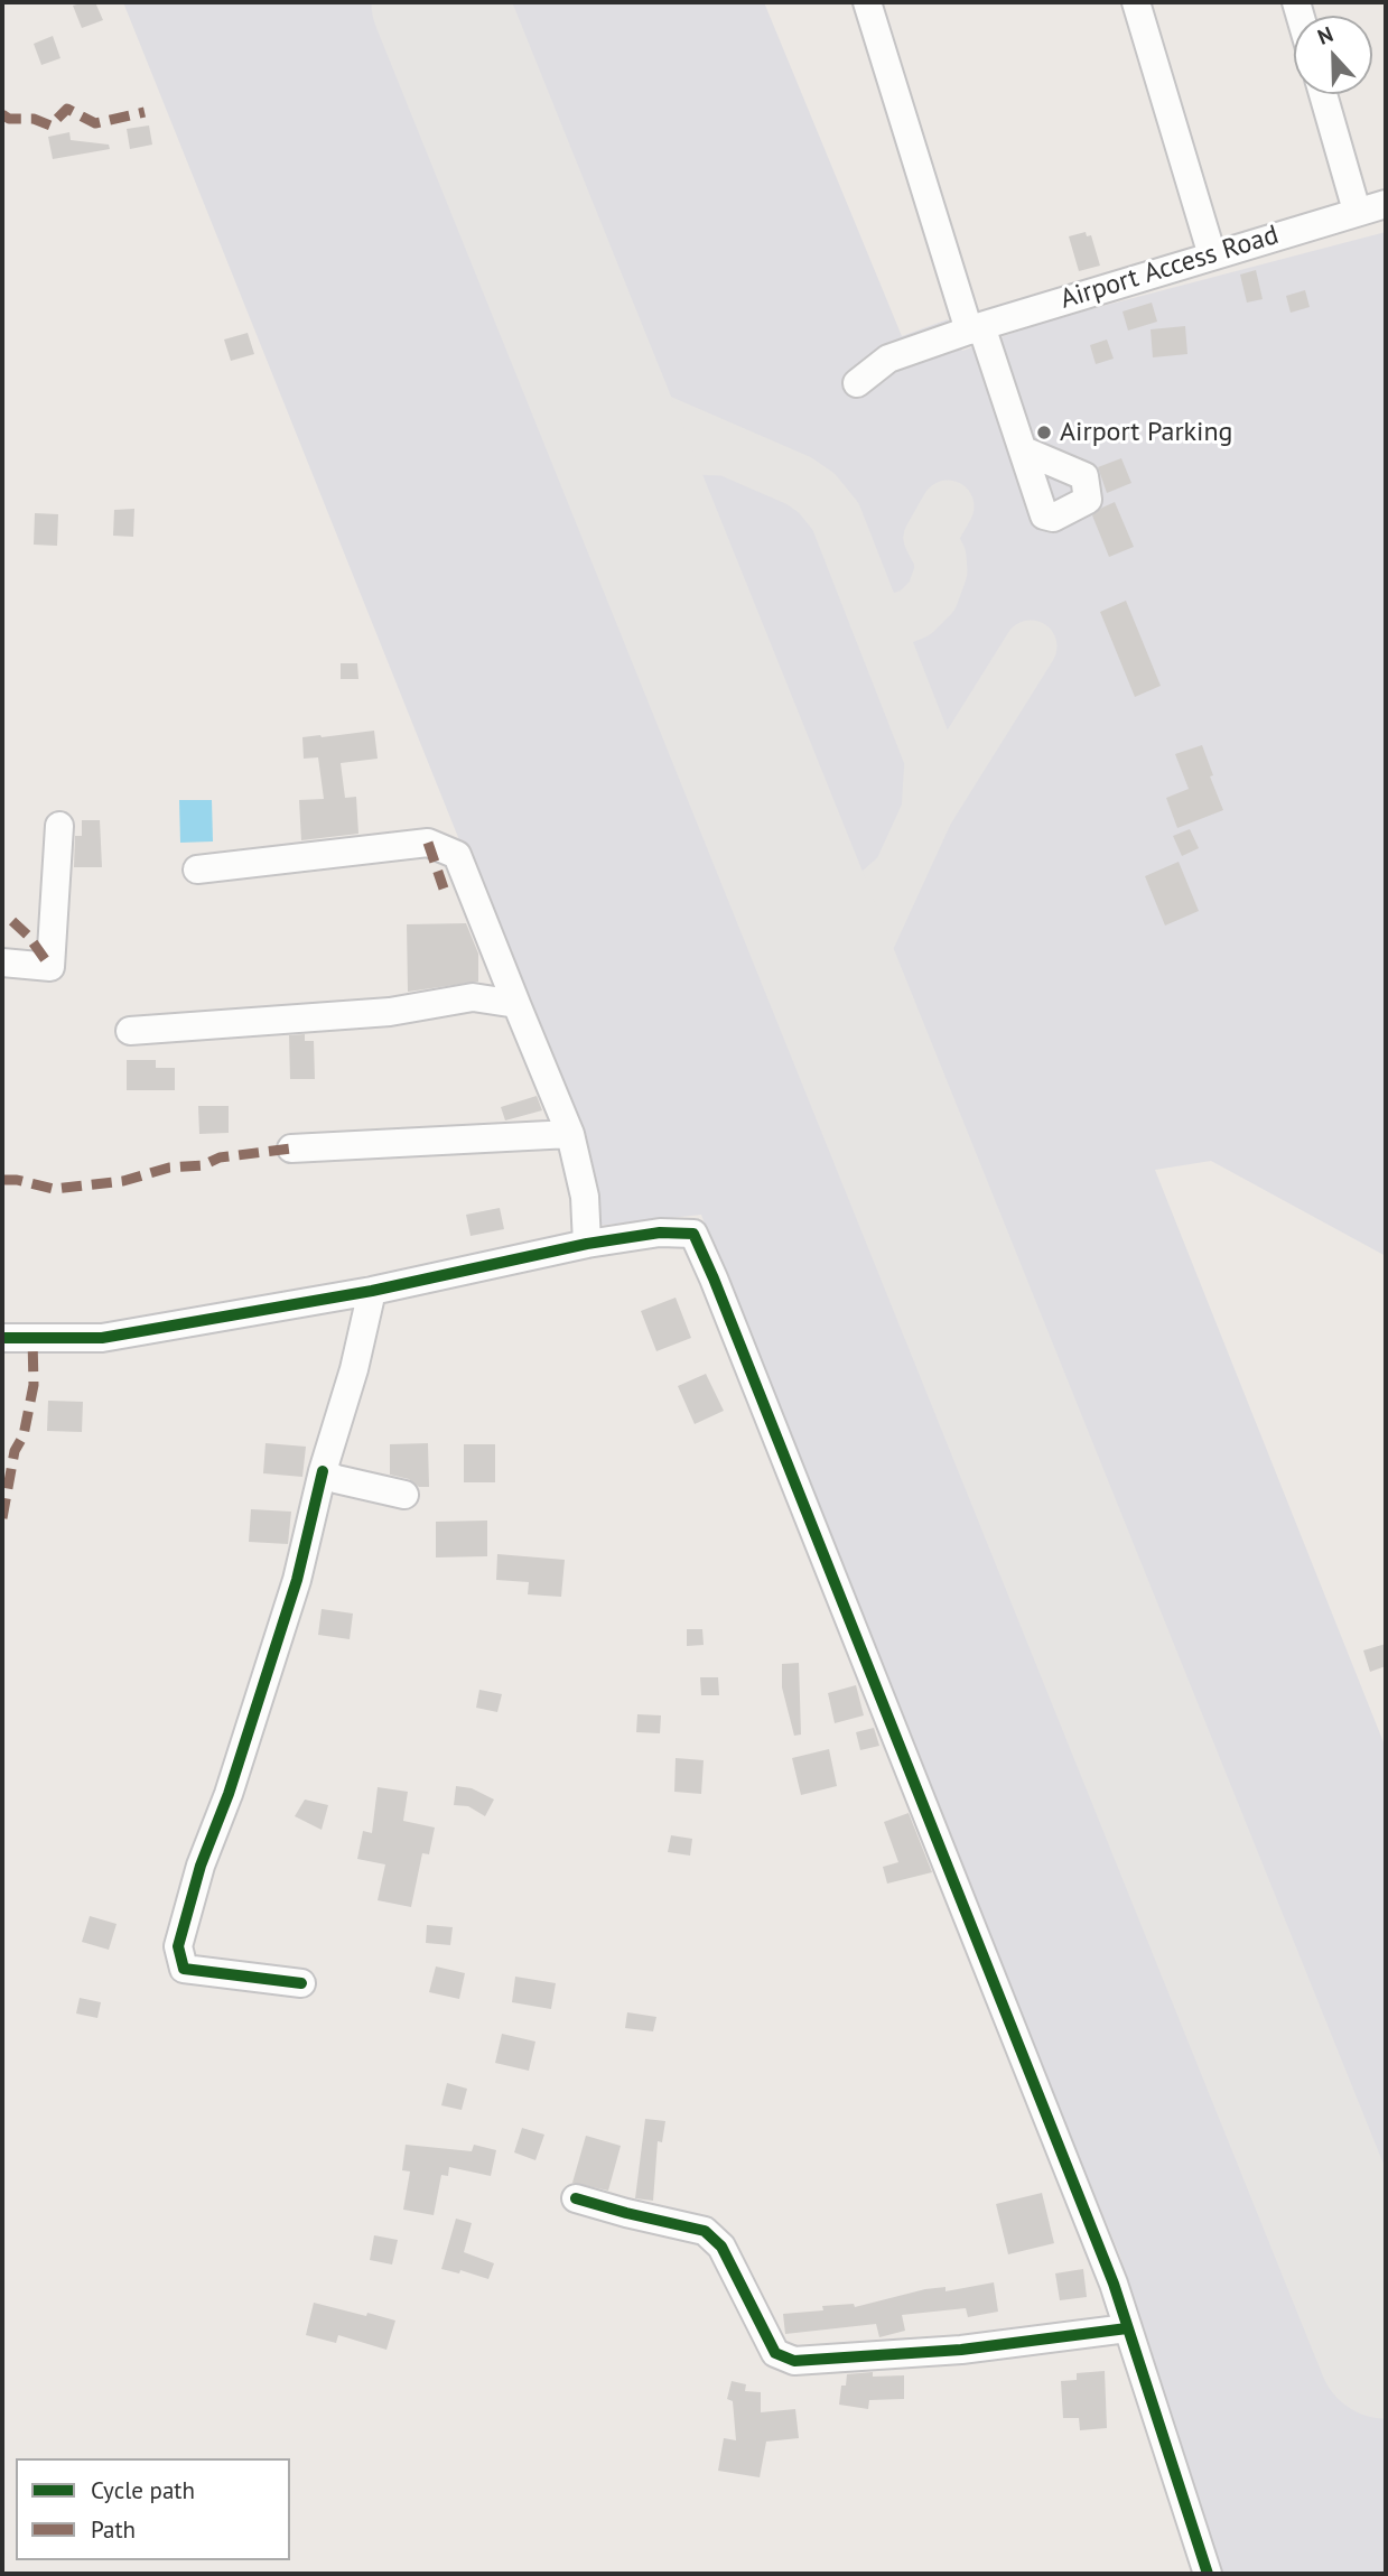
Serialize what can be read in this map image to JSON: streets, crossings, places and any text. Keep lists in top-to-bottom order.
{
  "streets": {
    "street": ["Airport Access Road"]
  },
  "places": ["Airport Parking"],
  "legend": ["Cycle path", "Path"],
  "north": "top"
}
